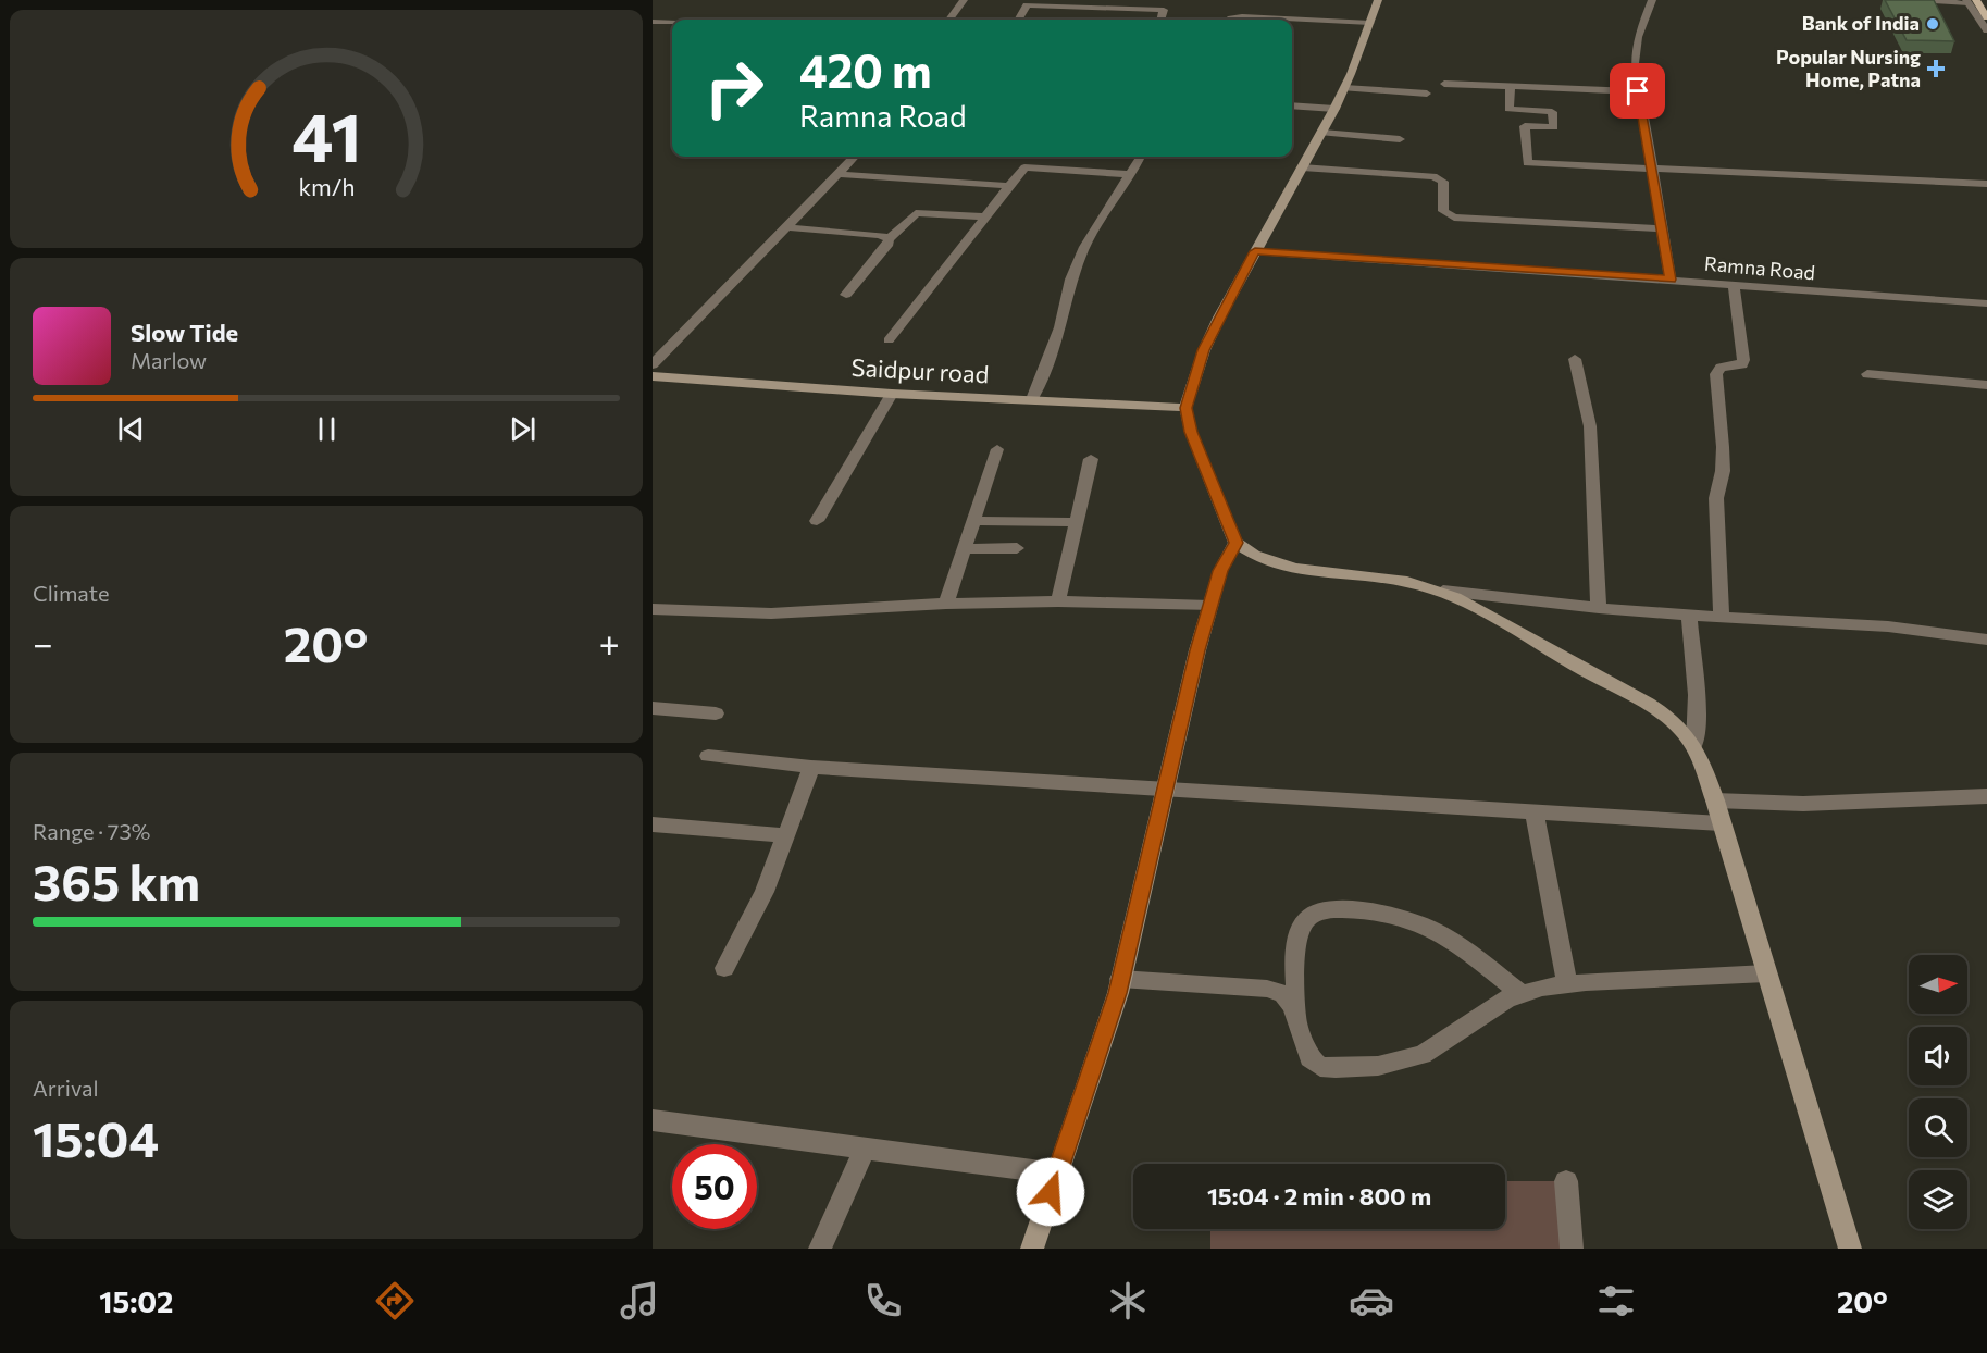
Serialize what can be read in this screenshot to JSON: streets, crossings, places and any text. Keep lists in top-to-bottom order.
{
  "streets": {
    "main road": ["Saidpur road"],
    "street": ["Ramna Road"]
  },
  "places": {
    "other": ["Bank of India"],
    "health": ["Popular Nursing Home, Patna"]
  },
  "north": "right",
  "page": {
    "turn": ["420 m", "Ramna Road"],
    "song": ["Slow Tide", "Marlow"],
    "tile": [
      "Climate",
      ["Range · 73%", "365 km"],
      ["Arrival", "15:04"]
    ],
    "heat": ["−", "20°", "+"],
    "limit": "50",
    "trip": "15:04 · 2 min · 800 m",
    "tabs": ["15:02", "20°"],
    "gauge": ["41", "km/h"]
  }
}
